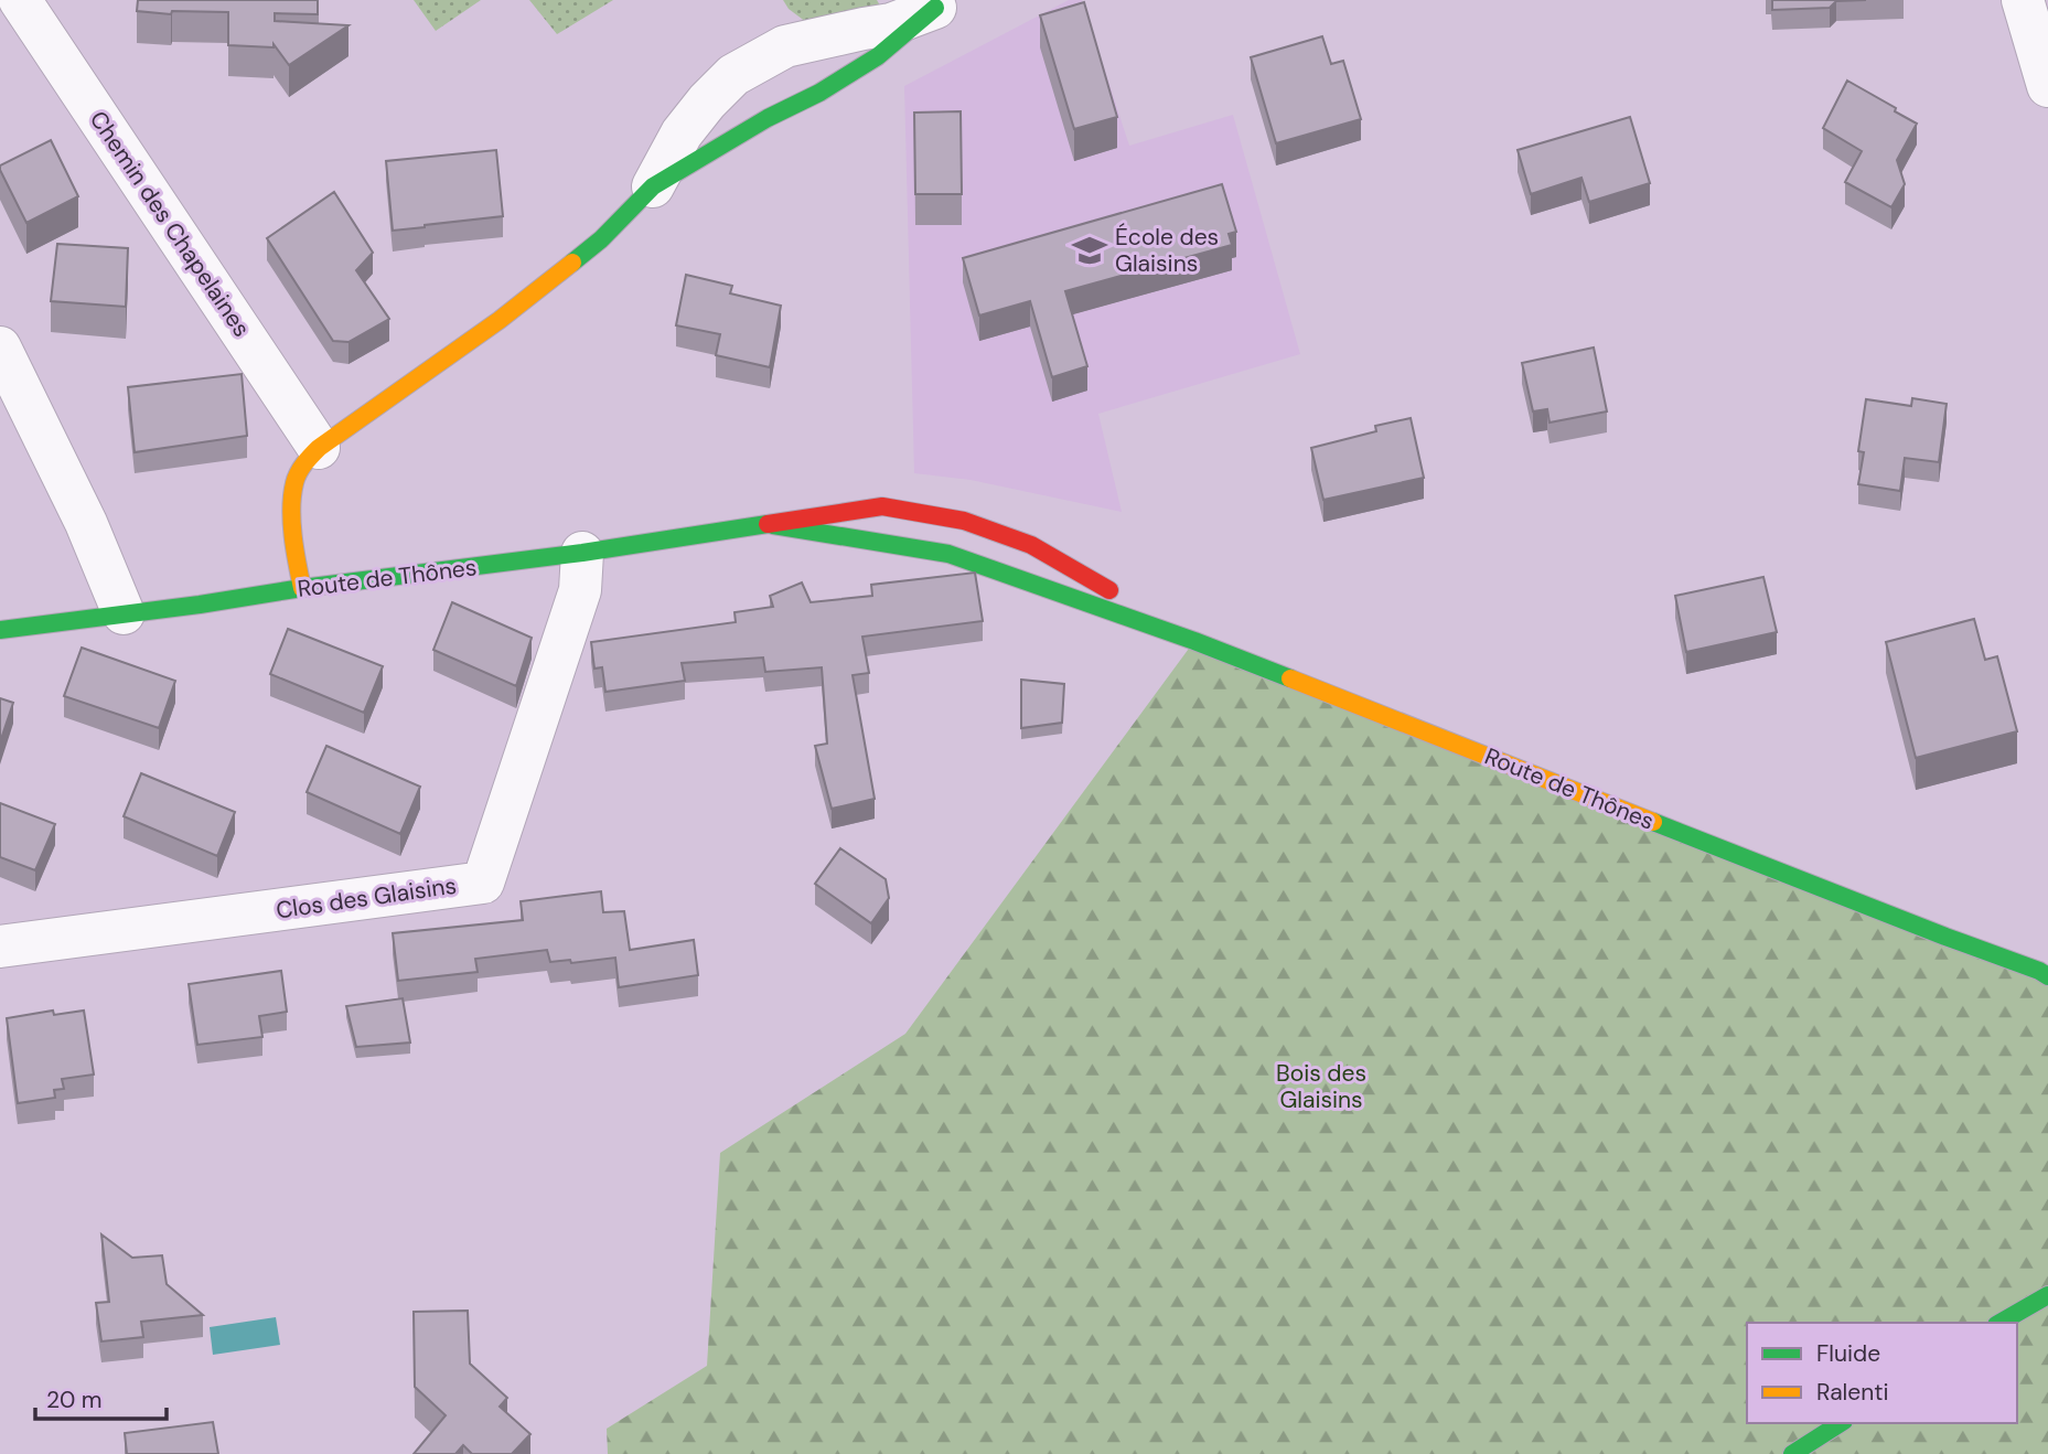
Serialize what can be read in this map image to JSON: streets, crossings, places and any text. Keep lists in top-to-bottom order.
{
  "streets": {
    "main road": ["Route de Thônes"],
    "street": ["Chemin des Chapelaines", "Clos des Glaisins"]
  },
  "crossings": [
    ["Route de Thônes", "Clos des Glaisins"]
  ],
  "parks": ["Bois des Glaisins"],
  "places": {
    "school or university": ["École des Glaisins"]
  },
  "legend": ["Fluide", "Ralenti"],
  "scale_bar": "20 m"
}
